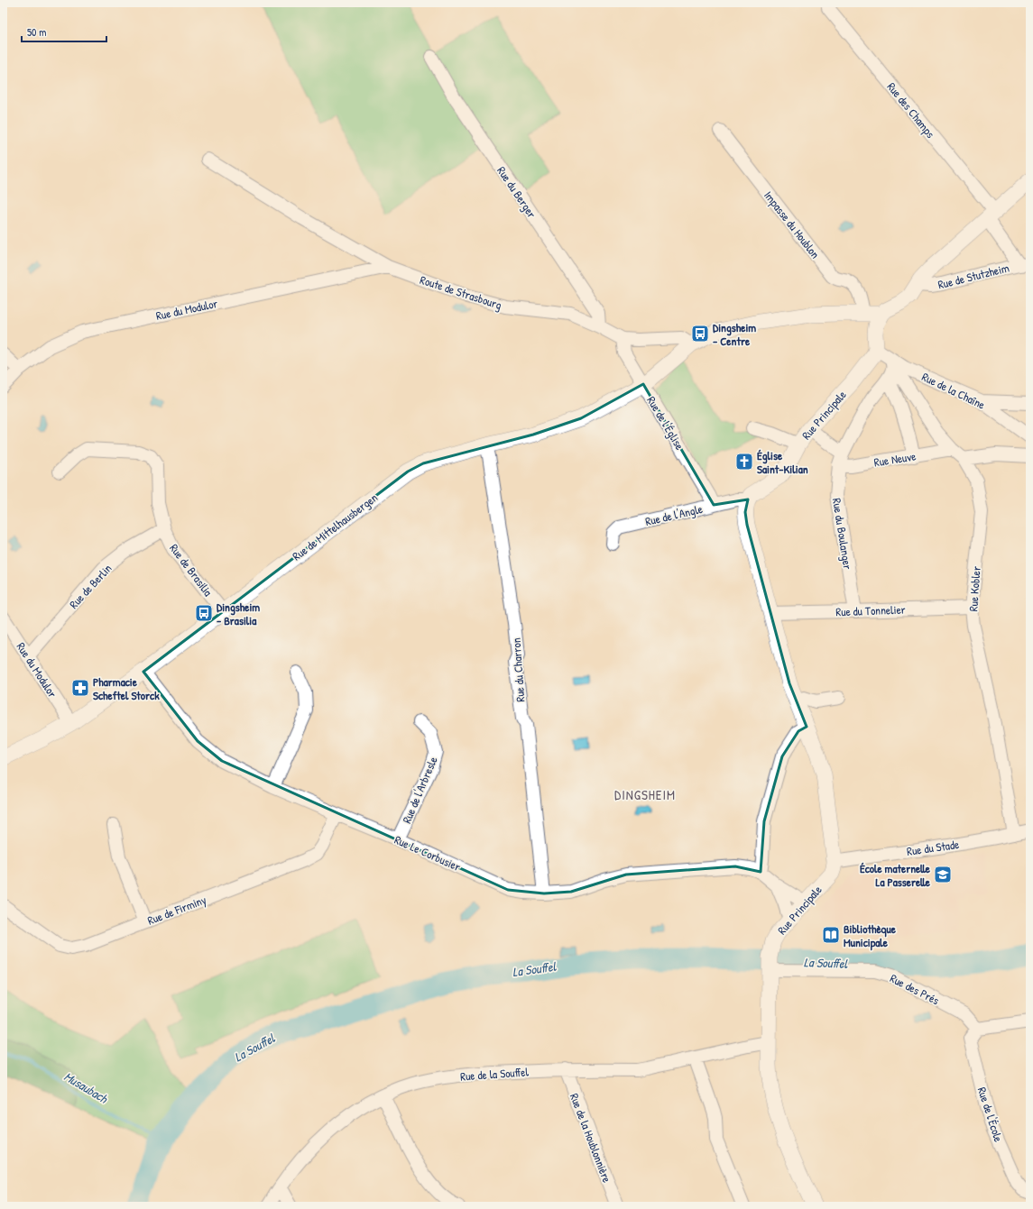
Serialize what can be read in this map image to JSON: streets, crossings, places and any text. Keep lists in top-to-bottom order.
{
  "streets": {
    "street": [
      "Rue des Champs",
      "Rue du Berger",
      "Impasse du Houblon",
      "Rue de Stutzheim",
      "Route de Strasbourg",
      "Rue du Modulor",
      "Rue de la Chaîne",
      "Rue Principale",
      "Rue de l'Église",
      "Rue Neuve",
      "Rue de l'Angle",
      "Rue de Mittelhausbergen",
      "Rue du Boulanger",
      "Rue de Brasilia",
      "Rue de Berlin",
      "Rue Kobler",
      "Rue du Tonnelier",
      "Rue du Charron",
      "Rue de l'Arbresle",
      "Rue du Stade",
      "Rue Le Corbusier",
      "Rue de Firminy",
      "Rue des Prés",
      "Rue de la Souffel",
      "Rue de l'École",
      "Rue de la Houblonnière"
    ]
  },
  "crossings": [
    ["Rue des Champs", "Rue de Stutzheim"],
    ["Rue du Berger", "Route de Strasbourg"],
    ["Route de Strasbourg", "Rue du Modulor"],
    ["Route de Strasbourg", "Rue de l'Église"],
    ["Route de Strasbourg", "Rue de Mittelhausbergen"],
    ["Rue du Modulor", "Rue de Mittelhausbergen"],
    ["Rue du Modulor", "Rue de Berlin"],
    ["Rue de la Chaîne", "Rue Kobler"],
    ["Rue Principale", "Rue de l'Angle"],
    ["Rue Principale", "Rue du Tonnelier"],
    ["Rue Principale", "Rue du Stade"],
    ["Rue Principale", "Rue des Prés"],
    ["Rue Principale", "Rue de la Souffel"],
    ["Rue de l'Église", "Rue de l'Angle"],
    ["Rue de l'Église", "Rue de Mittelhausbergen"],
    ["Rue Neuve", "Rue du Boulanger"],
    ["Rue Neuve", "Rue Kobler"],
    ["Rue de Mittelhausbergen", "Rue de Brasilia"],
    ["Rue de Mittelhausbergen", "Rue du Charron"],
    ["Rue de Mittelhausbergen", "Rue Le Corbusier"],
    ["Rue du Boulanger", "Rue du Tonnelier"],
    ["Rue de Brasilia", "Rue de Berlin"],
    ["Rue Kobler", "Rue du Tonnelier"],
    ["Rue Kobler", "Rue du Stade"],
    ["Rue du Charron", "Rue Le Corbusier"],
    ["Rue de l'Arbresle", "Rue Le Corbusier"],
    ["Rue Le Corbusier", "Rue de Firminy"],
    ["Rue des Prés", "Rue de l'École"],
    ["Rue de la Souffel", "Rue de la Houblonnière"]
  ],
  "districts": ["DINGSHEIM"],
  "water": ["La Souffel", "Musaubach"],
  "places": {
    "bus stop": ["Dingsheim - Centre", "Dingsheim - Brasilia"],
    "church": ["Église Saint-Kilian"],
    "pharmacy": ["Pharmacie Scheftel Storck"],
    "school or university": ["École maternelle La Passerelle"],
    "library": ["Bibliothèque Municipale"]
  },
  "scale_bar": "50 m"
}
